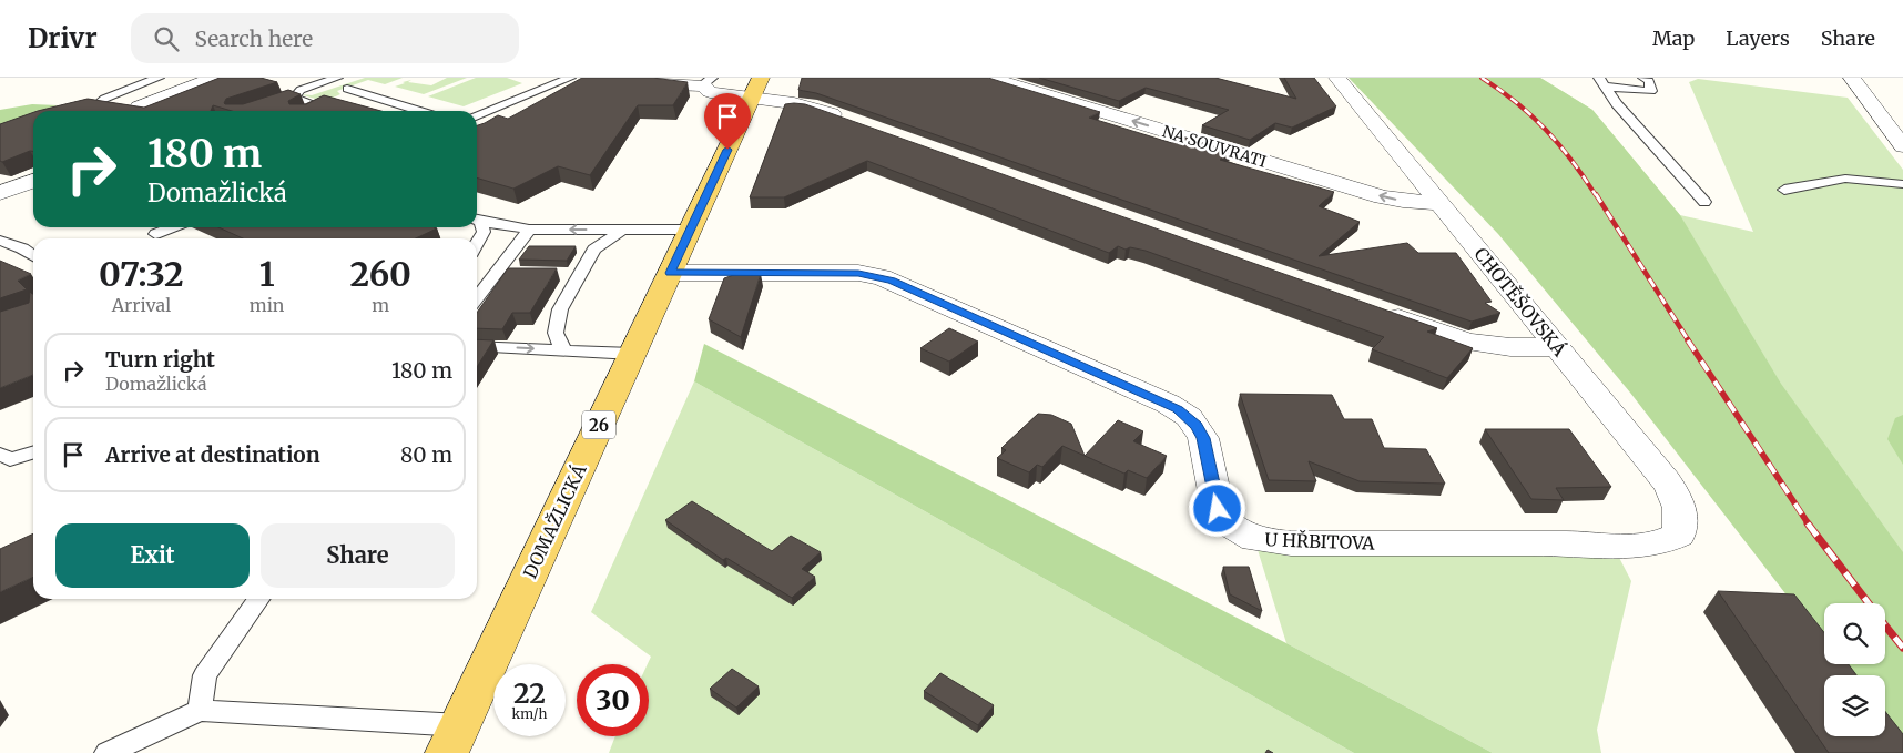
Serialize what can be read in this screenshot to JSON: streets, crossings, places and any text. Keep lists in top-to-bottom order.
{
  "streets": {
    "main road": ["26", "DOMAŽLICKÁ"],
    "street": ["NA SOUVRATI", "CHOTĚŠOVSKÁ", "U HŘBITOVA"]
  },
  "crossings": [
    ["NA SOUVRATI", "CHOTĚŠOVSKÁ"],
    ["CHOTĚŠOVSKÁ", "U HŘBITOVA"],
    ["DOMAŽLICKÁ", "U HŘBITOVA"]
  ],
  "one_way": ["NA SOUVRATI"],
  "page": {
    "header": "Drivr",
    "search": "Search here",
    "nav": ["Map", "Layers", "Share"],
    "turn": ["180 m", "Domažlická"],
    "eta": [
      "07:32",
      "Arrival",
      "1",
      "min",
      "260",
      "m"
    ],
    "list": [
      {
        "name": "Turn right",
        "note": "Domažlická",
        "value": "180 m"
      },
      {
        "name": "Arrive at destination",
        "value": "80 m"
      }
    ],
    "buttons": ["Exit", "Share"],
    "speed": "22 km/h",
    "limit": "30"
  }
}
